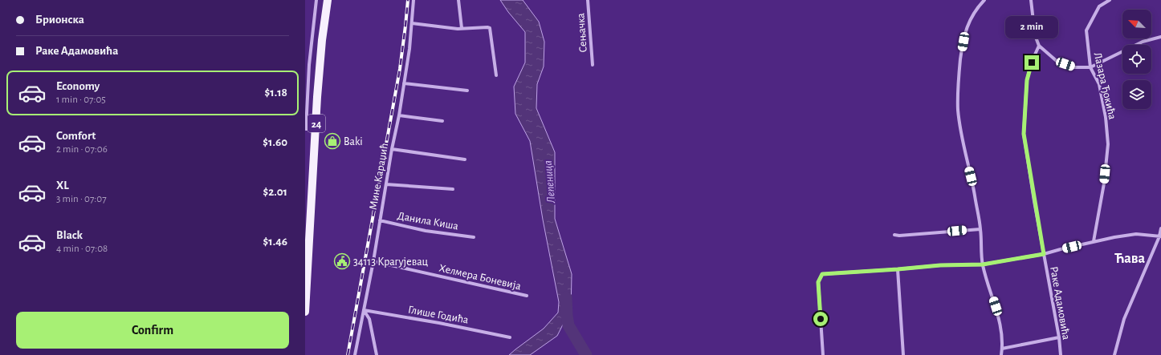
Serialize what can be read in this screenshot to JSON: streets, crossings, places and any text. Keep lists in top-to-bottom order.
{
  "streets": {
    "main road": ["24"],
    "street": [
      "Сењачка",
      "Лазара Ђокића",
      "Мине Караџић",
      "Данила Киша",
      "Хелмера Боневија",
      "Раке Адамовића",
      "Глише Годића"
    ]
  },
  "crossings": [
    ["Мине Караџић", "Данила Киша"],
    ["Мине Караџић", "Хелмера Боневија"],
    ["Мине Караџић", "Глише Годића"]
  ],
  "districts": ["Ћава"],
  "water": ["Лепеница"],
  "places": {
    "shop": ["Baki"],
    "public building": ["34113 Крагујевац"]
  },
  "north": "top left",
  "page": {
    "banner": ["Брионска", "Раке Адамовића"],
    "bubble": "2 min",
    "list": [
      {
        "name": "Economy",
        "note": "1 min · 07:05",
        "value": "$1.18"
      },
      {
        "name": "Comfort",
        "note": "2 min · 07:06",
        "value": "$1.60"
      },
      {
        "name": "XL",
        "note": "3 min · 07:07",
        "value": "$2.01"
      },
      {
        "name": "Black",
        "note": "4 min · 07:08",
        "value": "$1.46"
      }
    ],
    "buttons": "Confirm"
  }
}
